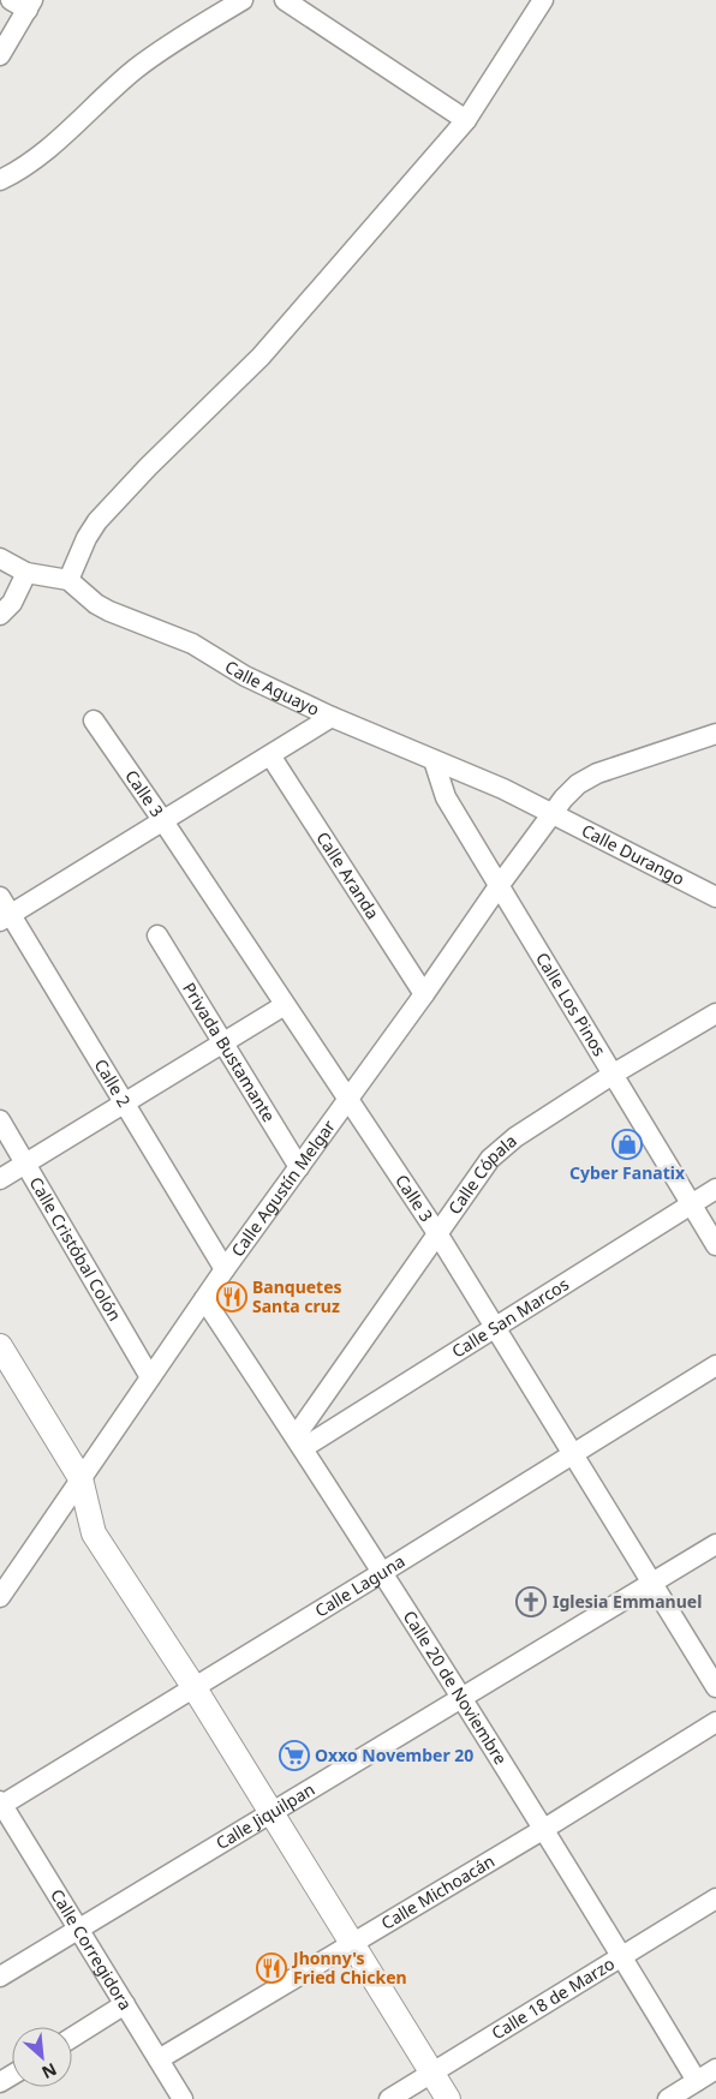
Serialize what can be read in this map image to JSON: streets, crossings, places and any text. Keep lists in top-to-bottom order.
{
  "streets": {
    "street": [
      "Calle Aguayo",
      "Calle 3",
      "Calle Durango",
      "Calle Aranda",
      "Calle Los Pinos",
      "Privada Bustamante",
      "Calle 2",
      "Calle Cópala",
      "Calle Agustín Melgar",
      "Calle Cristóbal Colón",
      "Calle San Marcos",
      "Calle Laguna",
      "Calle 20 de Noviembre",
      "Calle Jiquilpan",
      "Calle Michoacán",
      "Calle Corregidora",
      "Calle 18 de Marzo"
    ]
  },
  "crossings": [
    ["Calle Aguayo", "Calle Durango"],
    ["Calle Aguayo", "Calle Los Pinos"],
    ["Calle Aguayo", "Calle Agustín Melgar"],
    ["Calle 3", "Calle Cópala"],
    ["Calle 3", "Calle Agustín Melgar"],
    ["Calle 3", "Calle San Marcos"],
    ["Calle 3", "Calle Laguna"],
    ["Calle 3", "Calle Jiquilpan"],
    ["Calle Durango", "Calle Agustín Melgar"],
    ["Calle Aranda", "Calle Agustín Melgar"],
    ["Calle Los Pinos", "Calle Cópala"],
    ["Calle Los Pinos", "Calle Agustín Melgar"],
    ["Calle Los Pinos", "Calle San Marcos"],
    ["Privada Bustamante", "Calle Agustín Melgar"],
    ["Calle 2", "Calle Agustín Melgar"],
    ["Calle Cópala", "Calle San Marcos"],
    ["Calle Cópala", "Calle 20 de Noviembre"],
    ["Calle Agustín Melgar", "Calle Cristóbal Colón"],
    ["Calle Agustín Melgar", "Calle 20 de Noviembre"],
    ["Calle San Marcos", "Calle 20 de Noviembre"],
    ["Calle Laguna", "Calle 20 de Noviembre"],
    ["Calle Laguna", "Calle Corregidora"],
    ["Calle 20 de Noviembre", "Calle Jiquilpan"],
    ["Calle 20 de Noviembre", "Calle Michoacán"],
    ["Calle 20 de Noviembre", "Calle 18 de Marzo"],
    ["Calle Jiquilpan", "Calle Corregidora"],
    ["Calle Michoacán", "Calle Corregidora"]
  ],
  "places": {
    "shop": ["Cyber Fanatix"],
    "restaurant": ["Banquetes Santa cruz", "Jhonny's Fried Chicken"],
    "church": ["Iglesia Emmanuel"],
    "supermarket": ["Oxxo November 20"]
  },
  "north": "bottom right"
}
